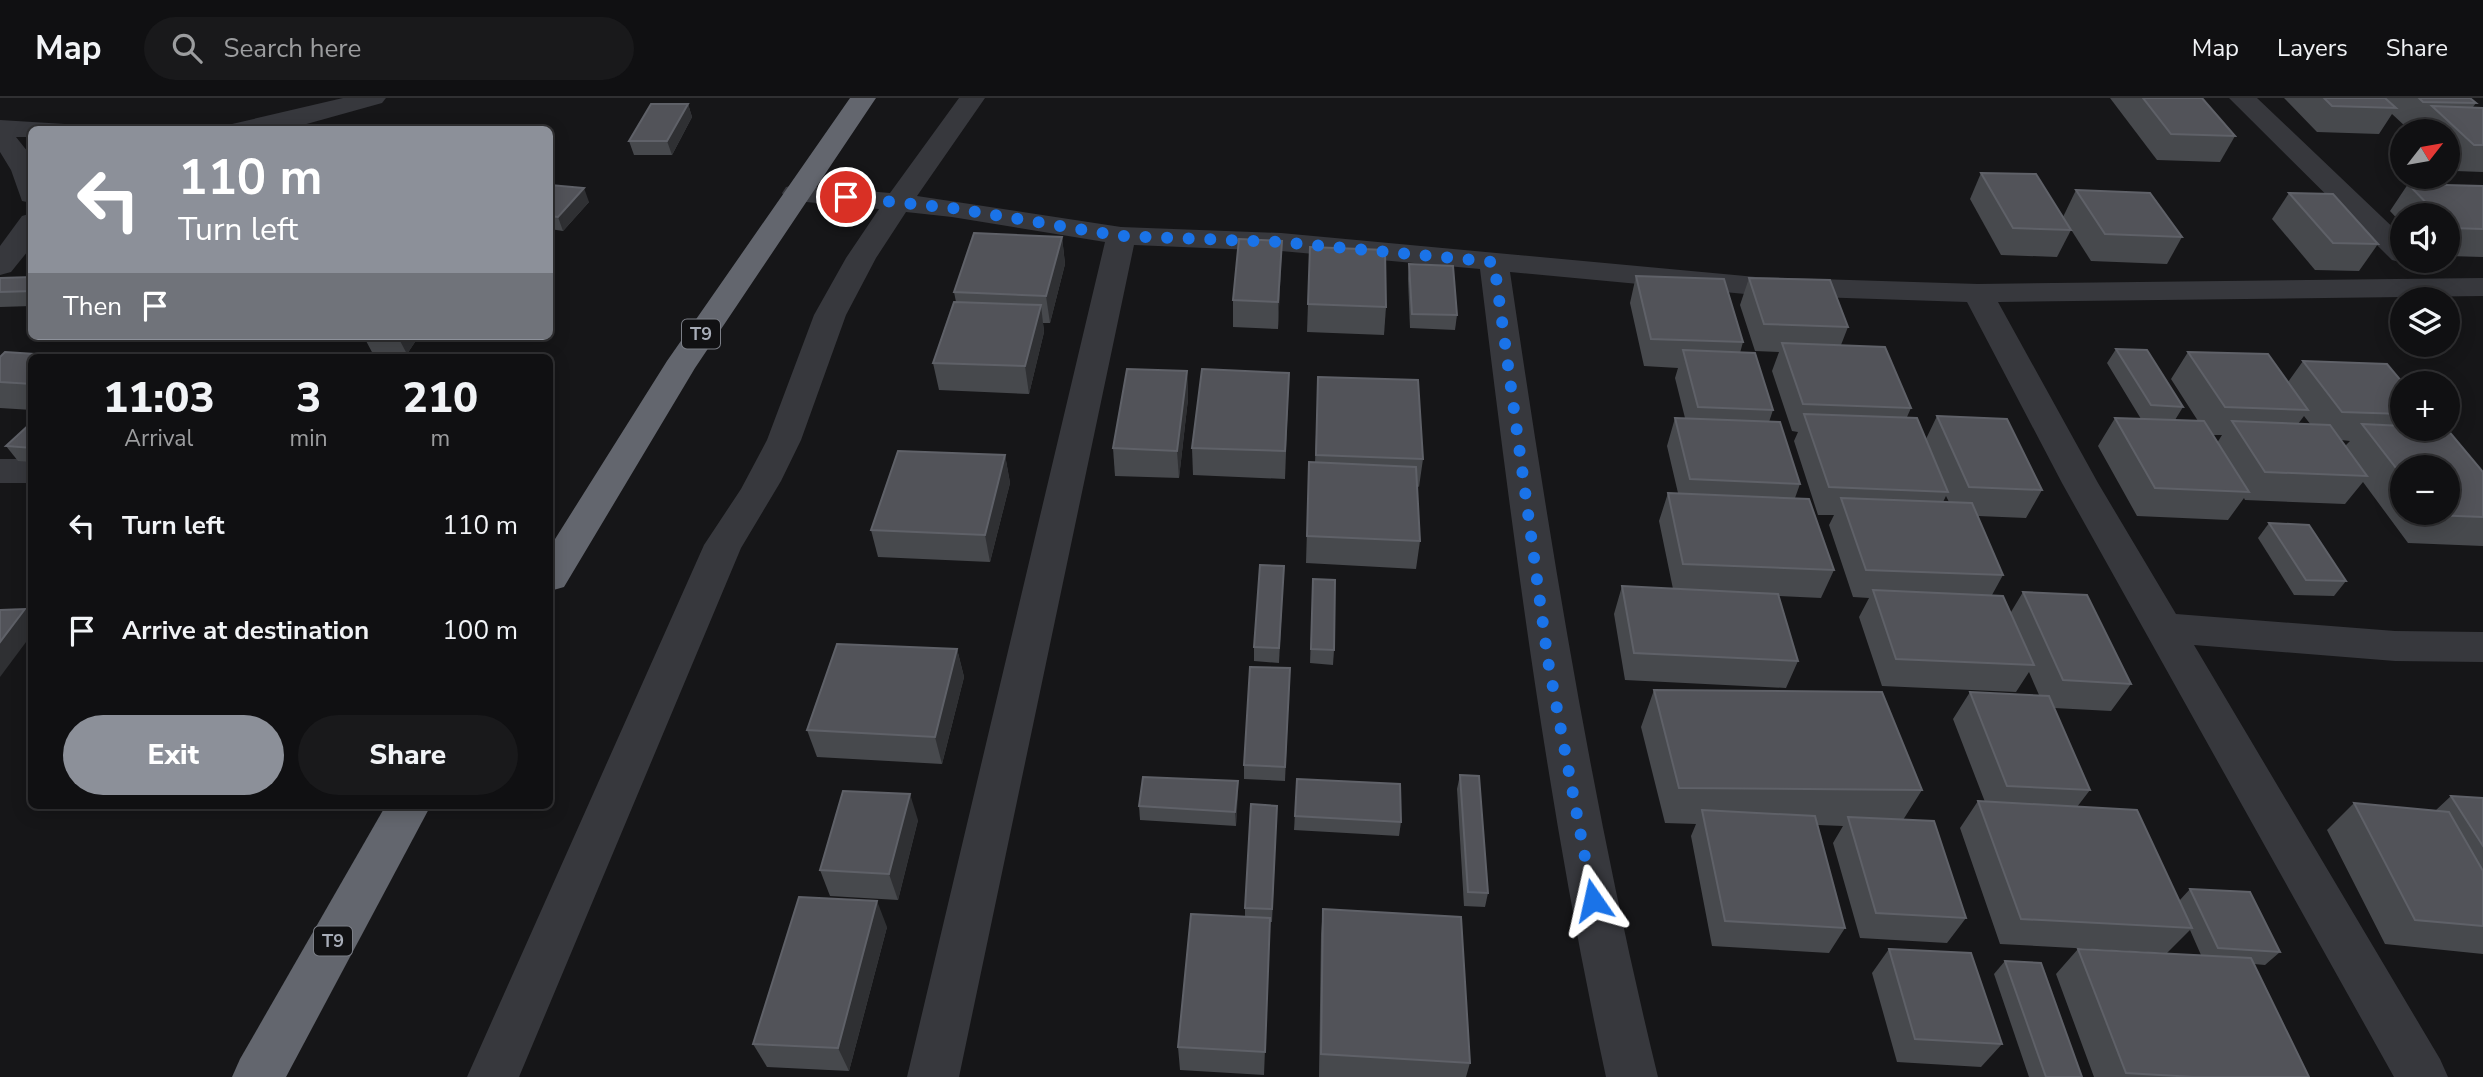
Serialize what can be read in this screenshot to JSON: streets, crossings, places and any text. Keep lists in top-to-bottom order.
{
  "streets": {
    "highway": ["T9"]
  },
  "north": "top right",
  "page": {
    "header": "Map",
    "search": "Search here",
    "nav": ["Map", "Layers", "Share"],
    "map_buttons": ["+", "−"],
    "turn": ["110 m", "Turn left"],
    "then": "Then",
    "eta": [
      "11:03",
      "Arrival",
      "3",
      "min",
      "210",
      "m"
    ],
    "list": [
      {
        "name": "Turn left",
        "value": "110 m"
      },
      {
        "name": "Arrive at destination",
        "value": "100 m"
      }
    ],
    "buttons": ["Exit", "Share"]
  }
}
